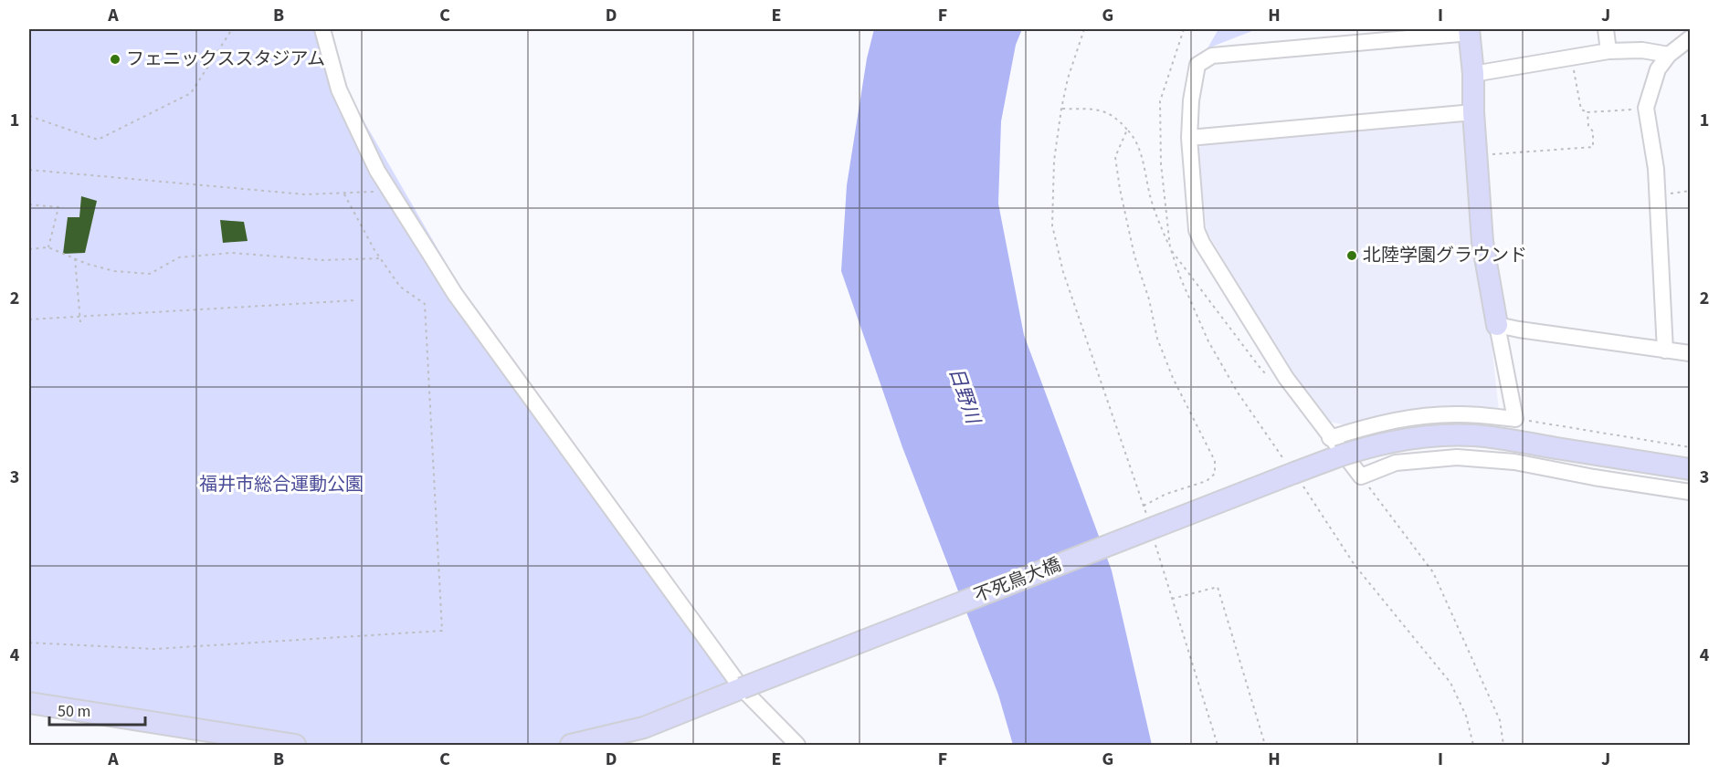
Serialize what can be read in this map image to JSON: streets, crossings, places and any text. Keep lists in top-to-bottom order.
{
  "streets": {
    "street": ["不死鳥大橋"]
  },
  "water": ["日野川"],
  "parks": ["福井市総合運動公園"],
  "places": ["フェニックススタジアム", "北陸学園グラウンド"],
  "scale_bar": "50 m",
  "grid": {
    "columns": [
      "A",
      "B",
      "C",
      "D",
      "E",
      "F",
      "G",
      "H",
      "I",
      "J"
    ],
    "rows": [
      "1",
      "2",
      "3",
      "4"
    ]
  }
}
